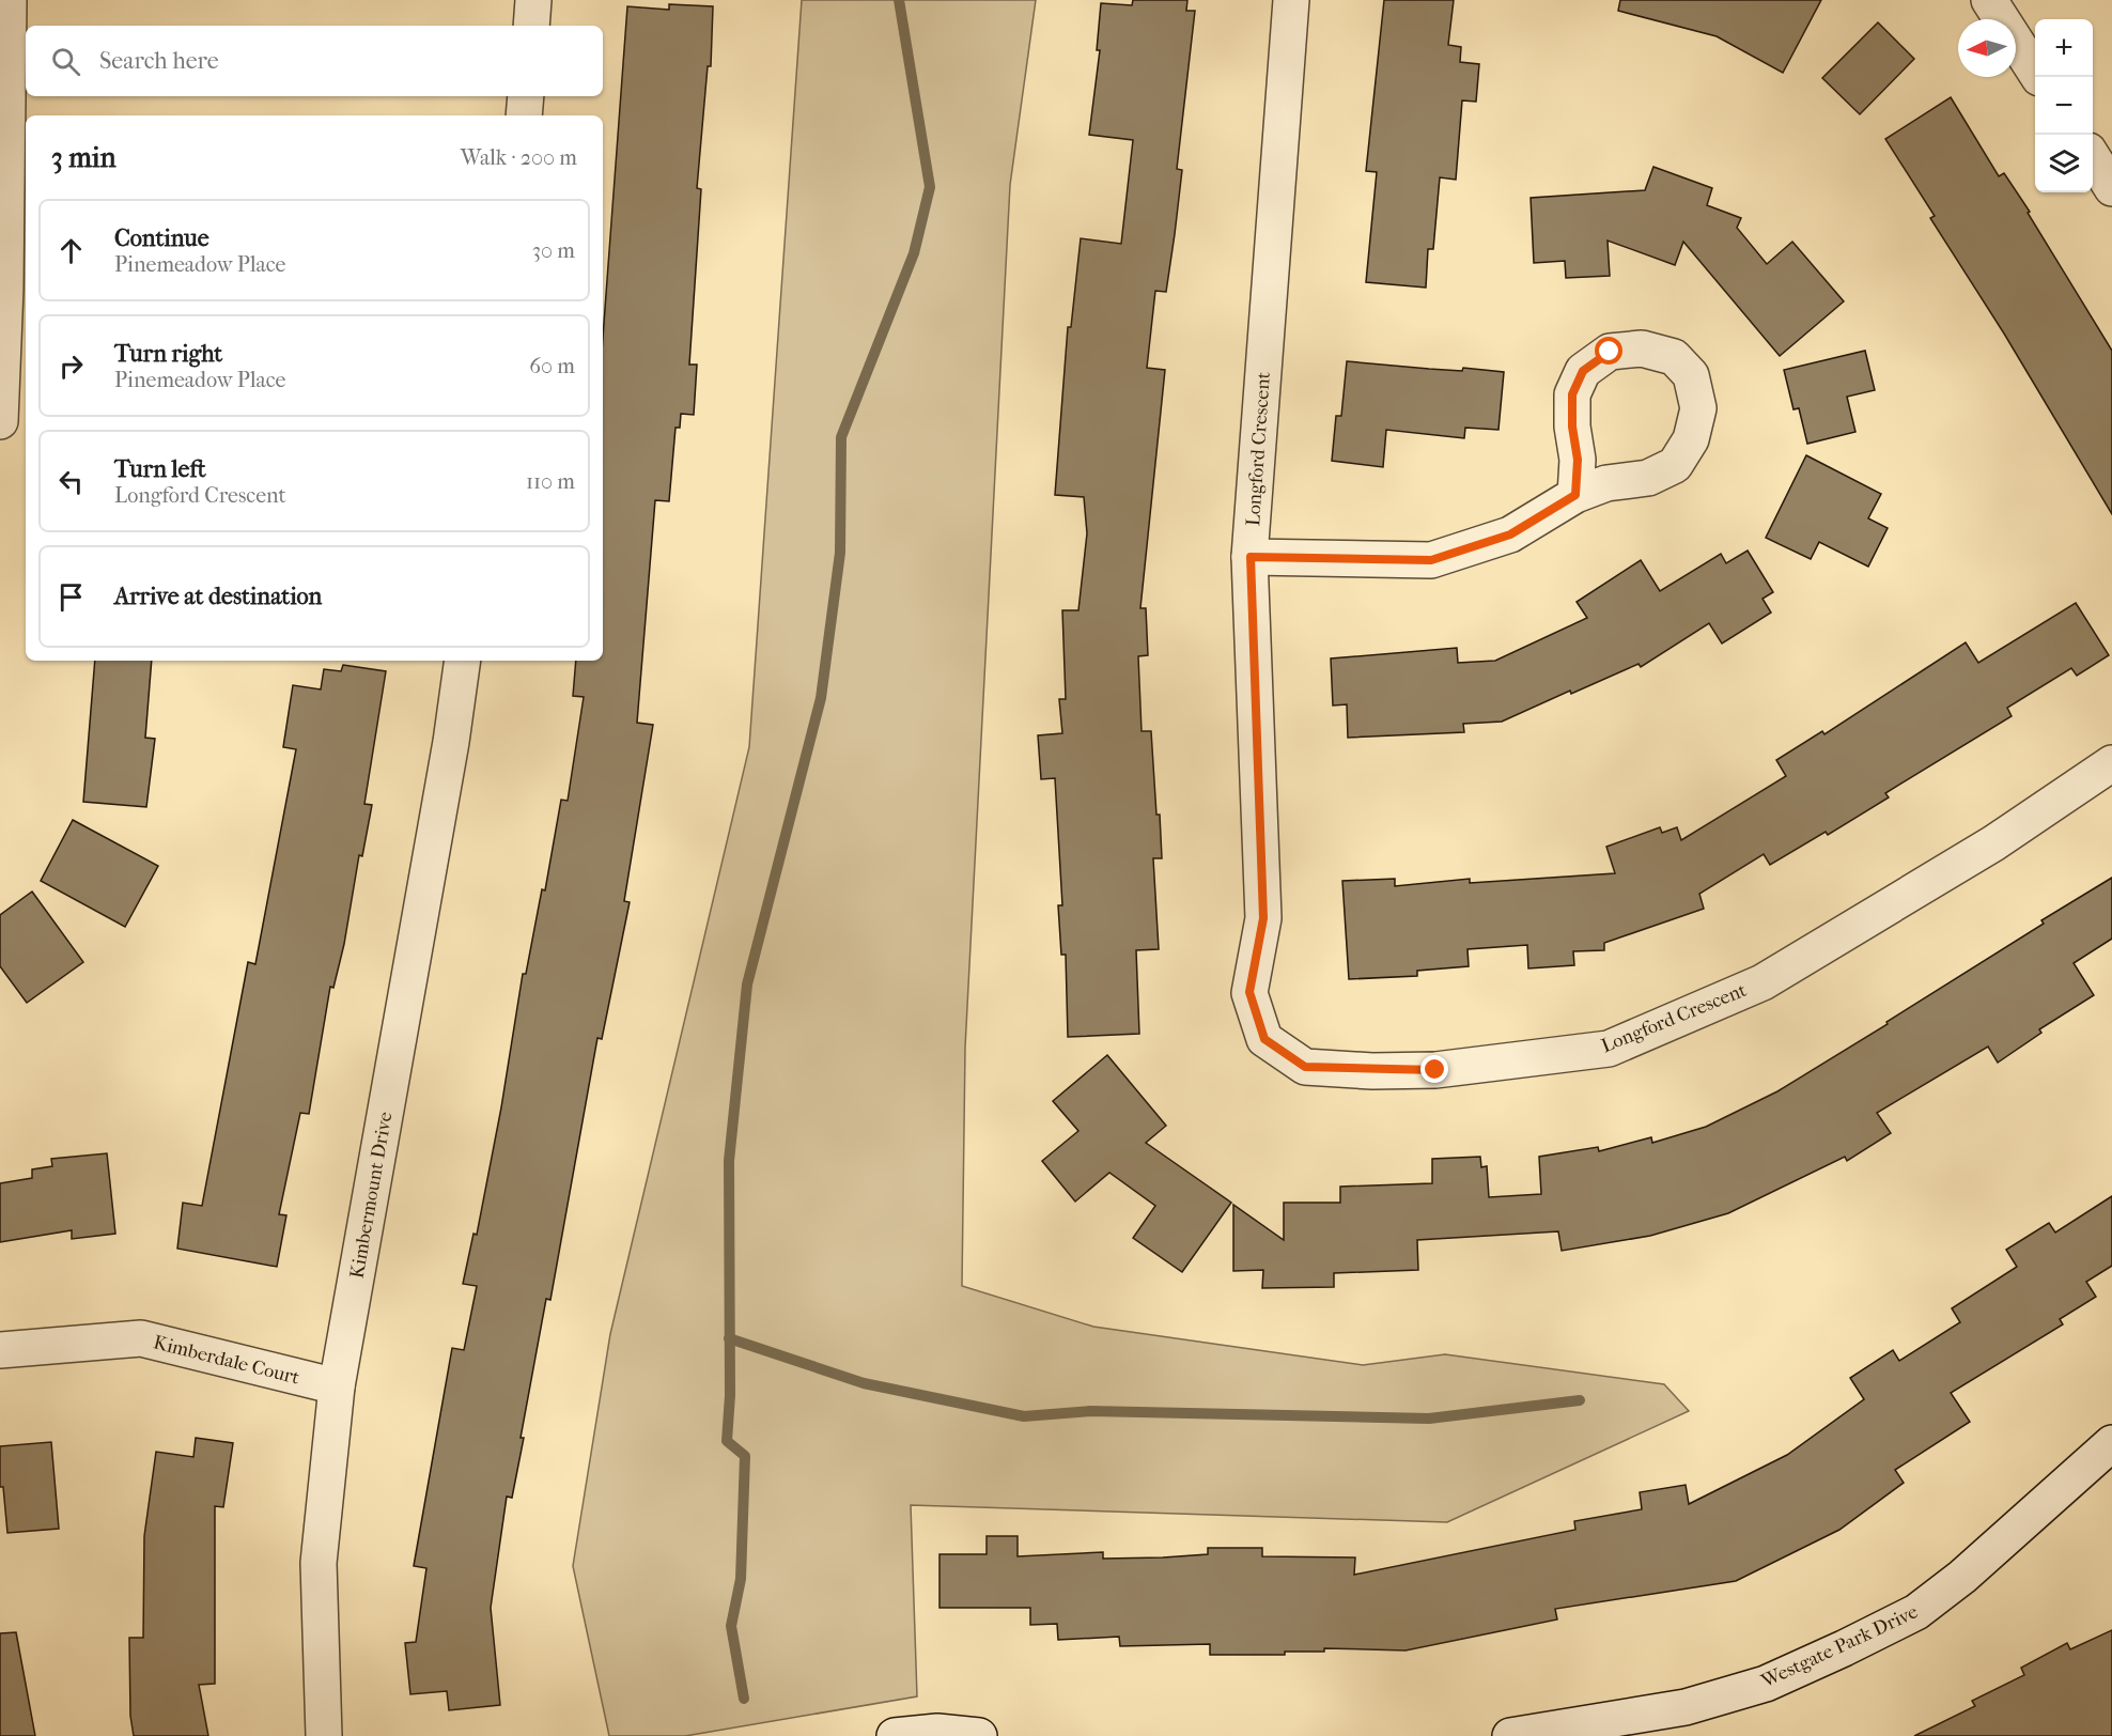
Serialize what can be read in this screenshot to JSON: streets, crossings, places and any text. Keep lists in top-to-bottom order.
{
  "streets": {
    "street": [
      "Longford Crescent",
      "Kimbermount Drive",
      "Kimberdale Court",
      "Westgate Park Drive"
    ]
  },
  "crossings": [
    ["Kimbermount Drive", "Kimberdale Court"]
  ],
  "north": "left",
  "page": {
    "map_buttons": ["+", "−"],
    "search": "Search here",
    "heading": ["3 min", "Walk · 200 m"],
    "list": [
      ["Continue", "Pinemeadow Place", "30 m"],
      ["Turn right", "Pinemeadow Place", "60 m"],
      ["Turn left", "Longford Crescent", "110 m"],
      "Arrive at destination"
    ]
  }
}
